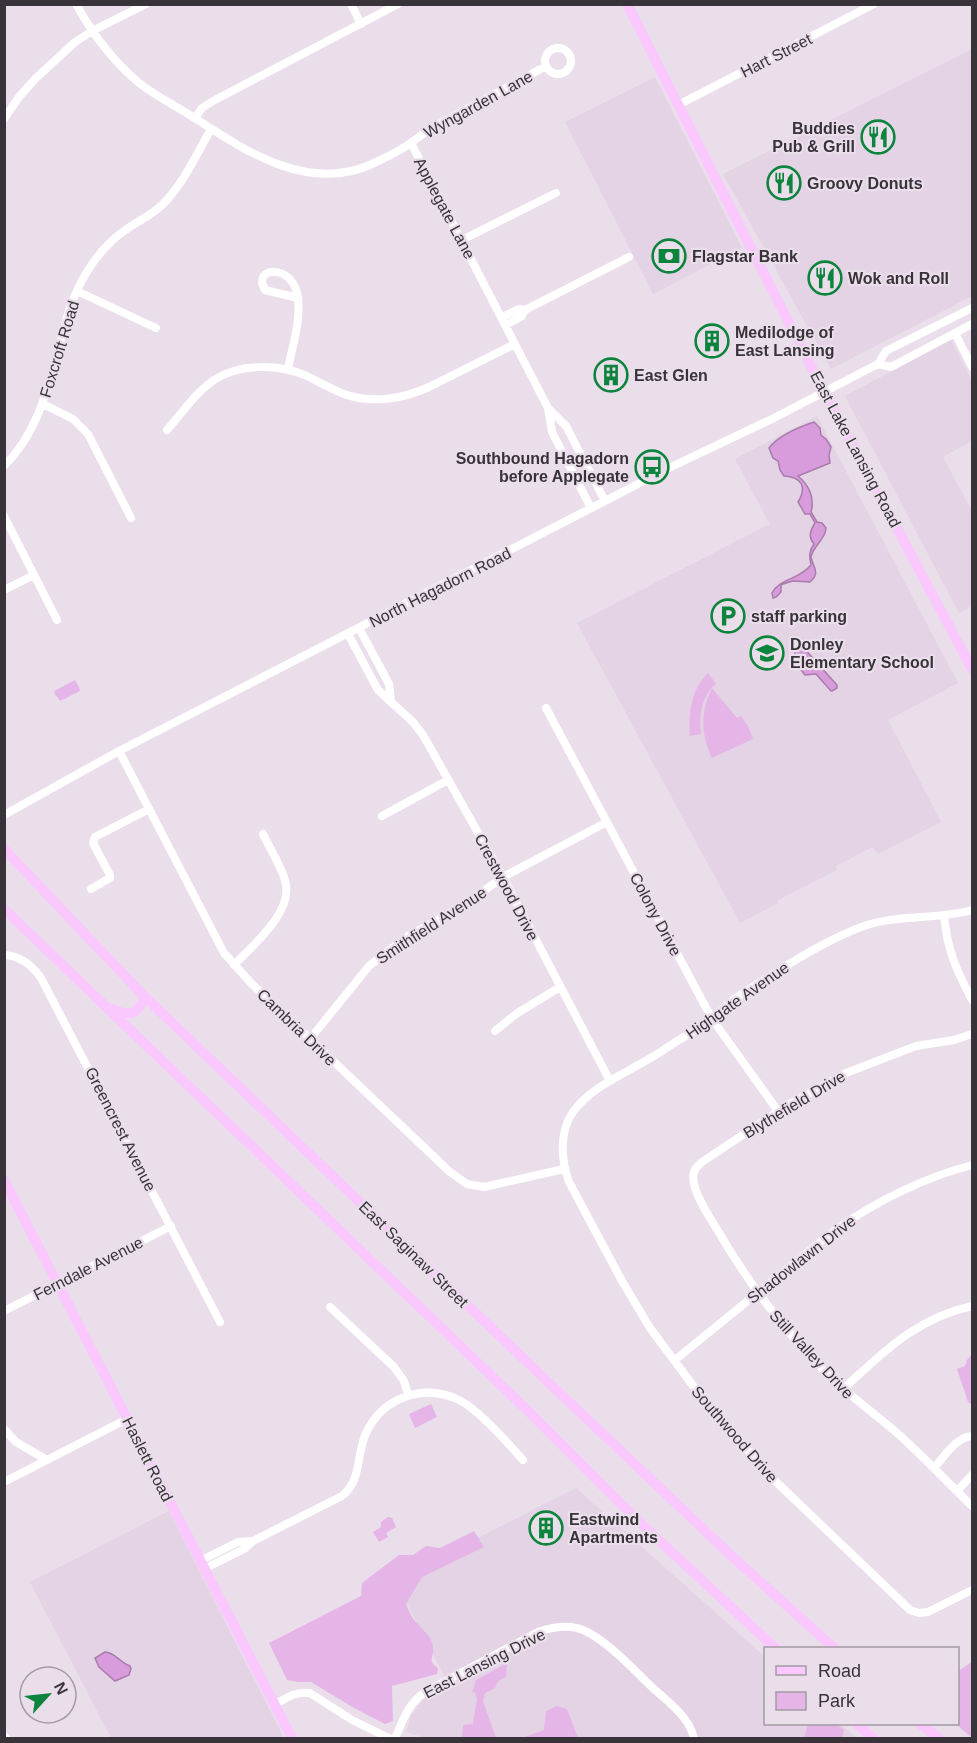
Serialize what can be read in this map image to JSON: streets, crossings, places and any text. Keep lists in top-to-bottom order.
{
  "streets": {
    "main road": ["East Lake Lansing Road", "East Saginaw Street", "Haslett Road"],
    "street": [
      "Hart Street",
      "Wyngarden Lane",
      "Applegate Lane",
      "Foxcroft Road",
      "North Hagadorn Road",
      "Crestwood Drive",
      "Colony Drive",
      "Smithfield Avenue",
      "Highgate Avenue",
      "Cambria Drive",
      "Blythefield Drive",
      "Greencrest Avenue",
      "Shadowlawn Drive",
      "Ferndale Avenue",
      "Still Valley Drive",
      "Southwood Drive",
      "East Lansing Drive"
    ]
  },
  "crossings": [
    ["Hart Street", "East Lake Lansing Road"],
    ["Wyngarden Lane", "Applegate Lane"],
    ["Applegate Lane", "Foxcroft Road"],
    ["Applegate Lane", "North Hagadorn Road"],
    ["East Lake Lansing Road", "North Hagadorn Road"],
    ["North Hagadorn Road", "Crestwood Drive"],
    ["North Hagadorn Road", "Cambria Drive"],
    ["Crestwood Drive", "Smithfield Avenue"],
    ["Crestwood Drive", "Highgate Avenue"],
    ["Colony Drive", "Smithfield Avenue"],
    ["Colony Drive", "Highgate Avenue"],
    ["Colony Drive", "Blythefield Drive"],
    ["Smithfield Avenue", "Cambria Drive"],
    ["Highgate Avenue", "Cambria Drive"],
    ["Highgate Avenue", "Southwood Drive"],
    ["Cambria Drive", "Southwood Drive"],
    ["Blythefield Drive", "Still Valley Drive"],
    ["Greencrest Avenue", "Ferndale Avenue"],
    ["Shadowlawn Drive", "Still Valley Drive"],
    ["Shadowlawn Drive", "Southwood Drive"],
    ["Ferndale Avenue", "Haslett Road"]
  ],
  "places": {
    "restaurant": ["Buddies Pub & Grill", "Groovy Donuts", "Wok and Roll"],
    "bank": ["Flagstar Bank"],
    "building": ["Medilodge of East Lansing", "East Glen", "Eastwind Apartments"],
    "bus stop": ["Southbound Hagadorn before Applegate"],
    "parking": ["staff parking"],
    "school or university": ["Donley Elementary School"]
  },
  "legend": ["Road", "Park"],
  "north": "top right"
}
